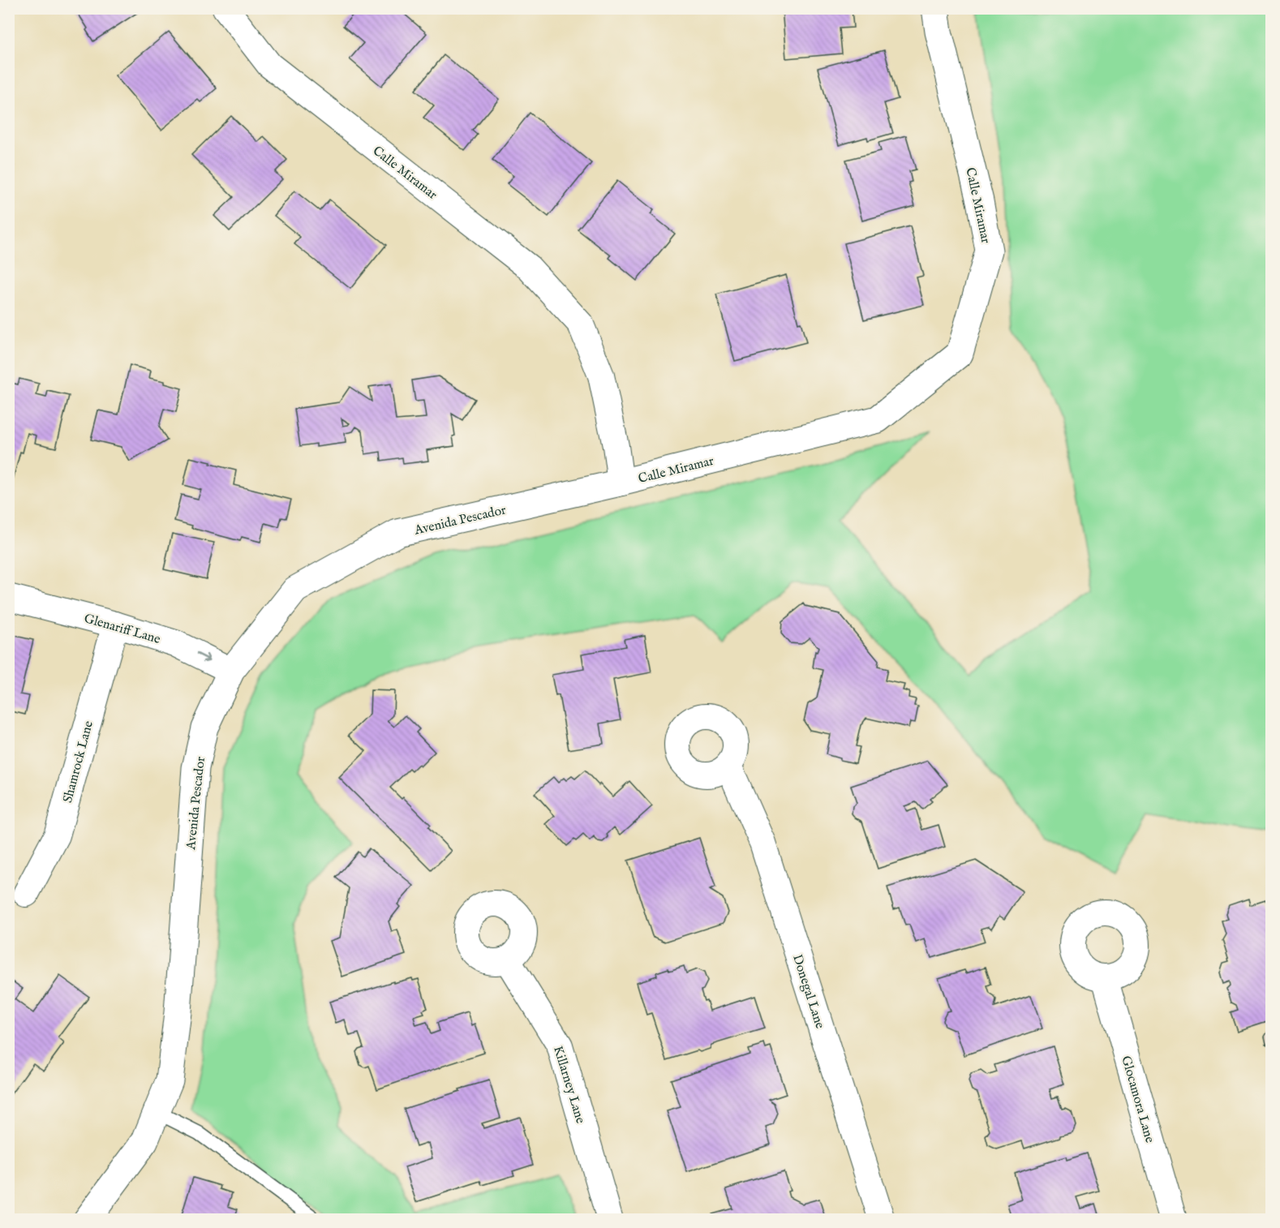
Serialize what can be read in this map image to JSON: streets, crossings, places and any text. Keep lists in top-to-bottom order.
{
  "streets": {
    "street": [
      "Calle Miramar",
      "Avenida Pescador",
      "Glenariff Lane",
      "Shamrock Lane",
      "Donegal Lane",
      "Killarney Lane",
      "Glocamora Lane"
    ]
  },
  "crossings": [
    ["Calle Miramar", "Avenida Pescador"],
    ["Avenida Pescador", "Glenariff Lane"],
    ["Glenariff Lane", "Shamrock Lane"]
  ],
  "one_way": ["Glenariff Lane"]
}
